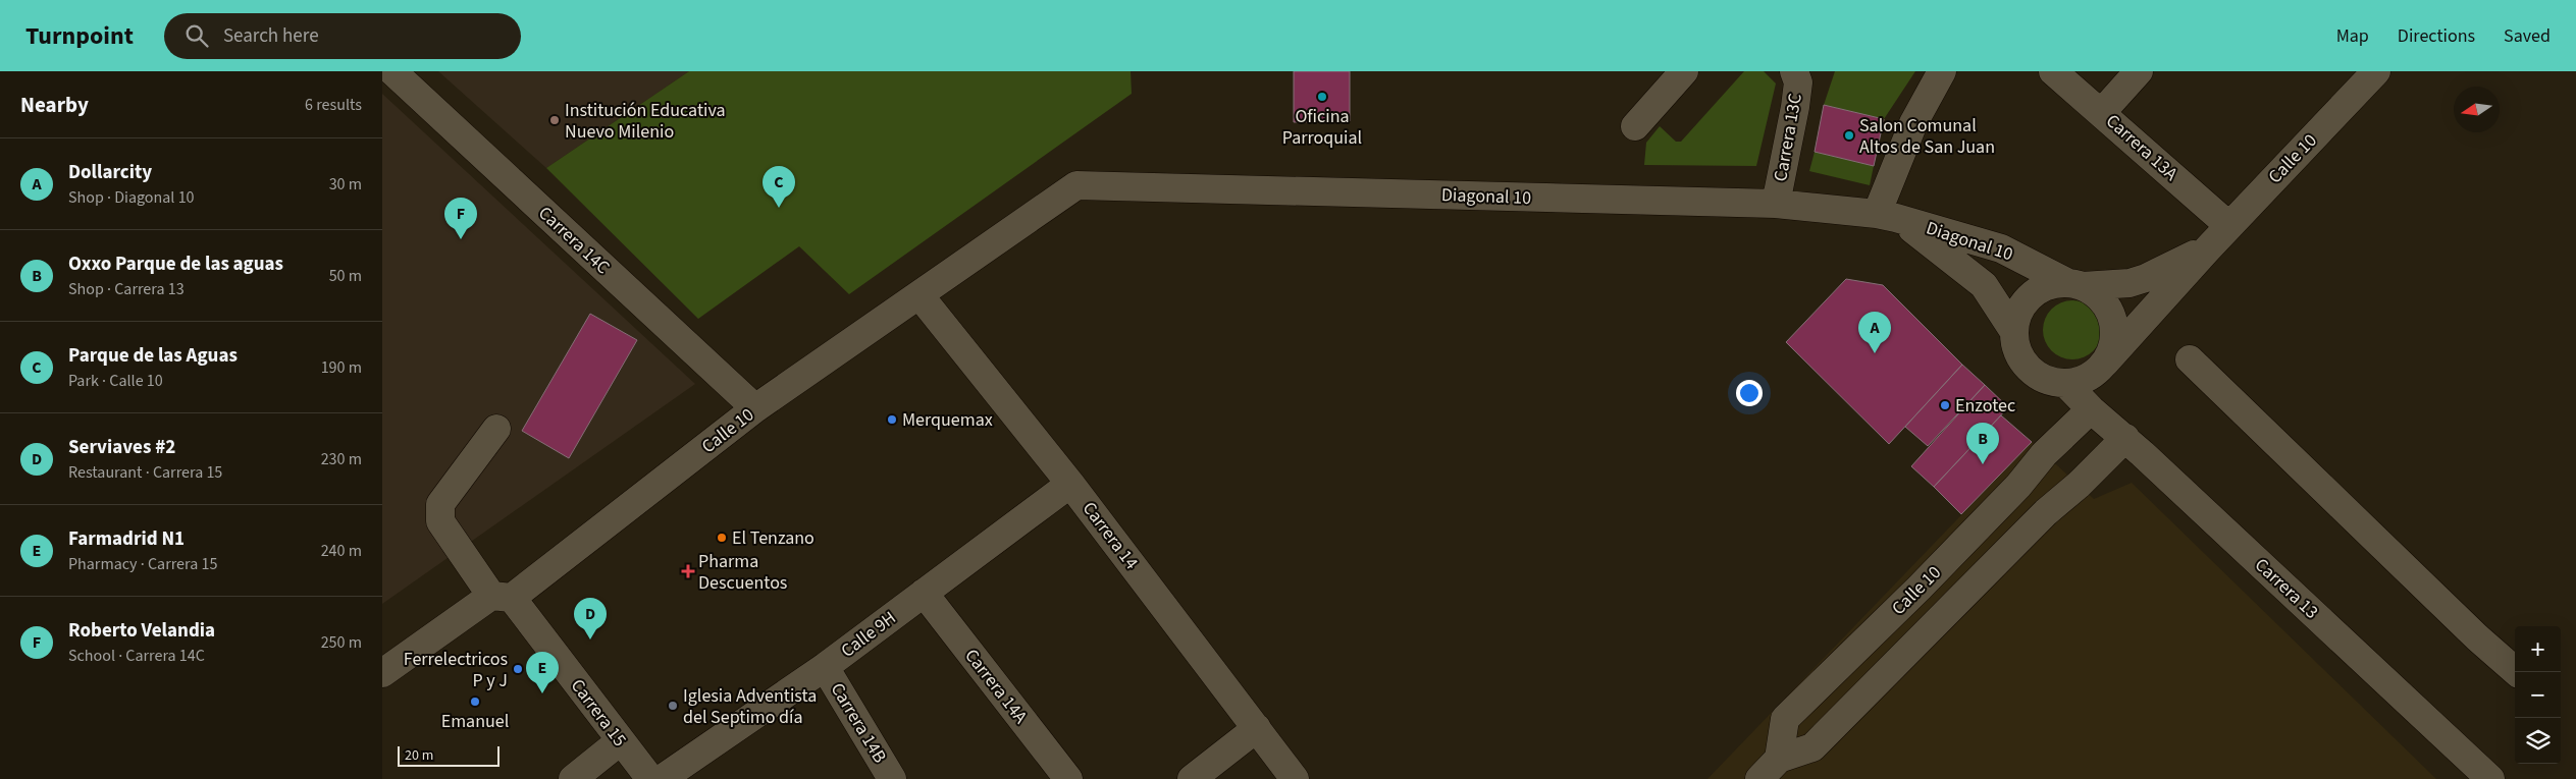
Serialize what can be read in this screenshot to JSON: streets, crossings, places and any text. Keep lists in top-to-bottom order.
{
  "streets": {
    "street": [
      "Carrera 13C",
      "Carrera 13A",
      "Calle 10",
      "Diagonal 10",
      "Carrera 14C",
      "Carrera 14",
      "Carrera 13",
      "Calle 9H",
      "Carrera 14A",
      "Carrera 15",
      "Carrera 14B"
    ]
  },
  "crossings": [
    ["Carrera 13C", "Diagonal 10"],
    ["Carrera 13A", "Calle 10"],
    ["Calle 10", "Diagonal 10"],
    ["Calle 10", "Carrera 14C"],
    ["Calle 10", "Carrera 14"],
    ["Calle 10", "Carrera 13"],
    ["Calle 10", "Carrera 15"],
    ["Diagonal 10", "Carrera 13"],
    ["Carrera 14", "Calle 9H"],
    ["Calle 9H", "Carrera 14A"],
    ["Calle 9H", "Carrera 14B"]
  ],
  "places": {
    "other": [
      "Oficina Parroquial",
      "Institución Educativa Nuevo Milenio",
      "Salon Comunal Altos de San Juan",
      "Enzotec",
      "Merquemax",
      "El Tenzano",
      "Ferrelectricos P y J",
      "Emanuel",
      "Iglesia Adventista del Septimo día"
    ],
    "health": ["Pharma Descuentos"]
  },
  "scale_bar": "20 m",
  "north": "left",
  "page": {
    "header": "Turnpoint",
    "search": "Search here",
    "nav": ["Map", "Directions", "Saved"],
    "heading": ["Nearby", "6 results"],
    "list": [
      {
        "mark": "A",
        "name": "Dollarcity",
        "note": "Shop · Diagonal 10",
        "value": "30 m"
      },
      {
        "mark": "B",
        "name": "Oxxo Parque de las aguas",
        "note": "Shop · Carrera 13",
        "value": "50 m"
      },
      {
        "mark": "C",
        "name": "Parque de las Aguas",
        "note": "Park · Calle 10",
        "value": "190 m"
      },
      {
        "mark": "D",
        "name": "Serviaves #2",
        "note": "Restaurant · Carrera 15",
        "value": "230 m"
      },
      {
        "mark": "E",
        "name": "Farmadrid N1",
        "note": "Pharmacy · Carrera 15",
        "value": "240 m"
      },
      {
        "mark": "F",
        "name": "Roberto Velandia",
        "note": "School · Carrera 14C",
        "value": "250 m"
      }
    ],
    "pins": [
      "C",
      "F",
      "A",
      "B",
      "D",
      "E"
    ],
    "map_buttons": ["+", "−"],
    "scale": "20 m"
  }
}
